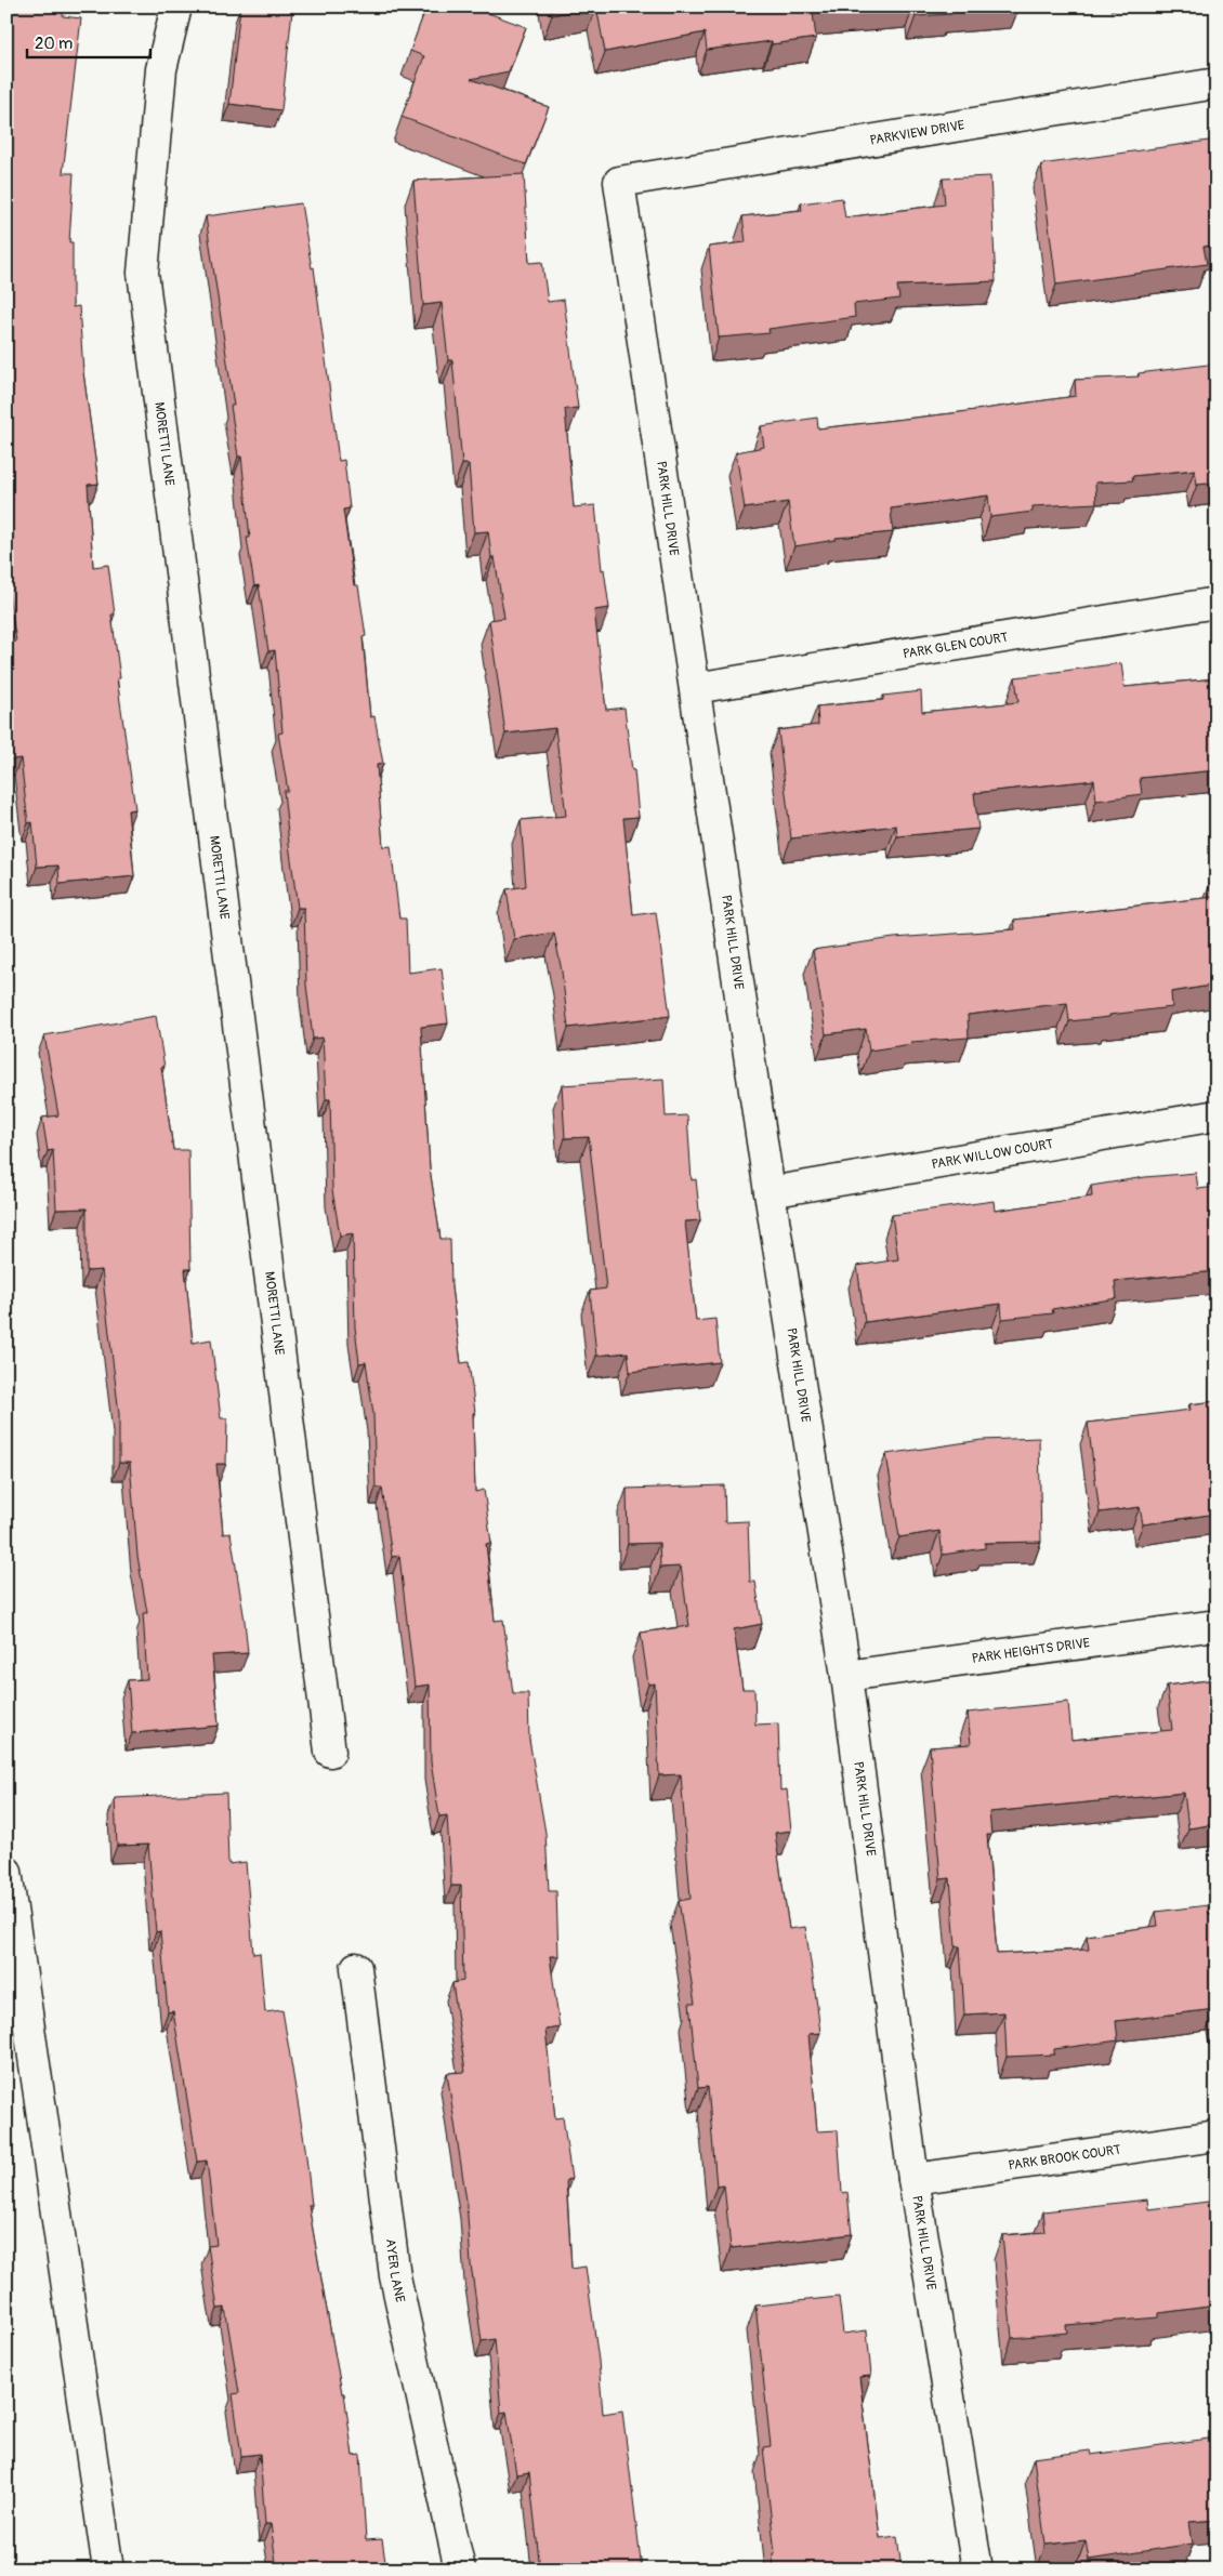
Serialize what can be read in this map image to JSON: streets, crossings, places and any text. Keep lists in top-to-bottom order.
{
  "streets": {
    "main road": [
      "PARKVIEW DRIVE",
      "MORETTI LANE",
      "PARK HILL DRIVE",
      "PARK GLEN COURT",
      "PARK WILLOW COURT",
      "PARK HEIGHTS DRIVE",
      "PARK BROOK COURT",
      "AYER LANE"
    ]
  },
  "crossings": [
    ["PARKVIEW DRIVE", "PARK HILL DRIVE"],
    ["PARK HILL DRIVE", "PARK GLEN COURT"],
    ["PARK HILL DRIVE", "PARK WILLOW COURT"],
    ["PARK HILL DRIVE", "PARK HEIGHTS DRIVE"],
    ["PARK HILL DRIVE", "PARK BROOK COURT"]
  ],
  "scale_bar": "20 m"
}
